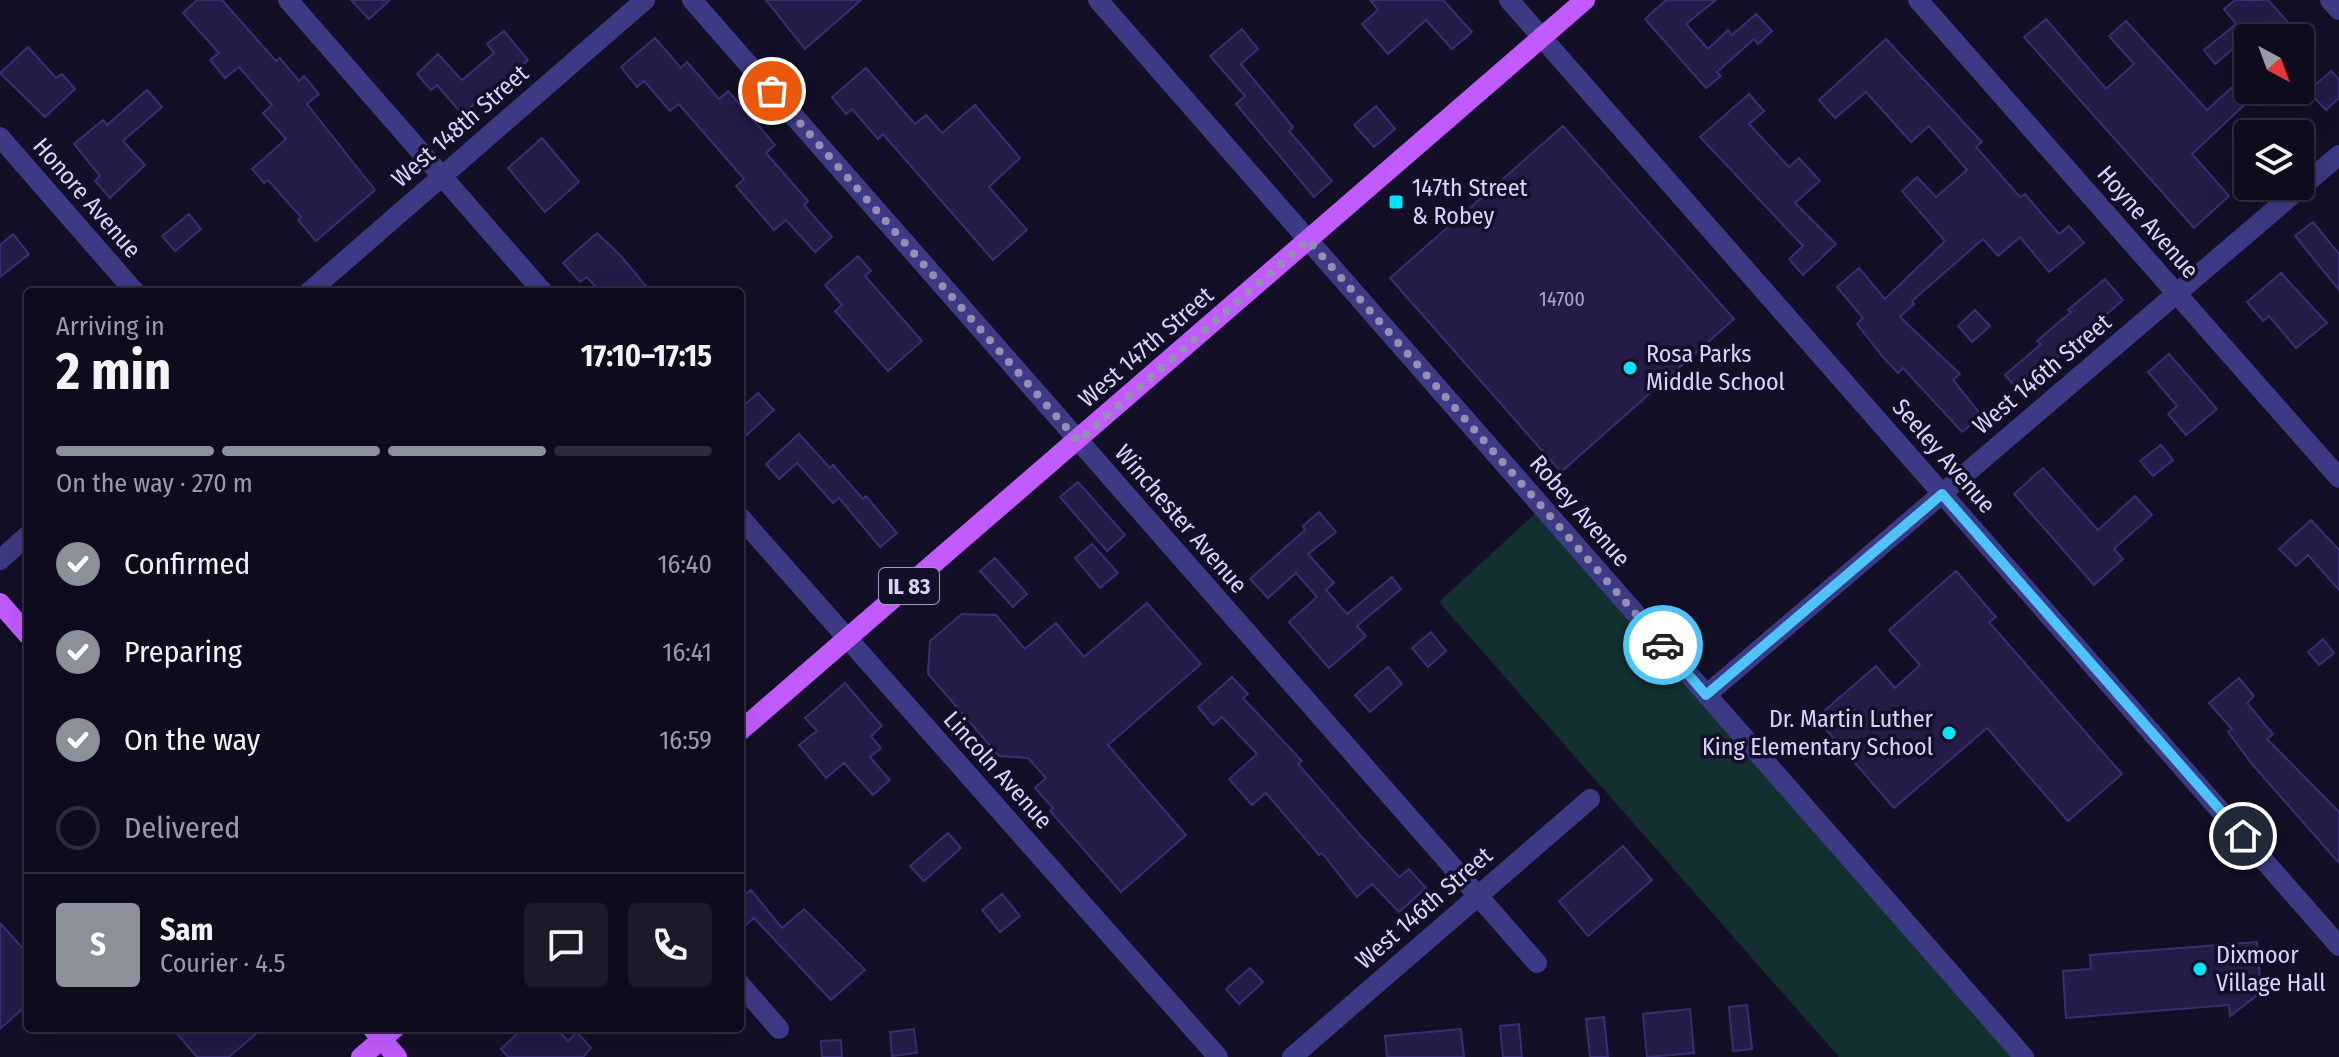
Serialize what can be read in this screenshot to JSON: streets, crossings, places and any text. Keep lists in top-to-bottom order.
{
  "streets": {
    "main road": ["West 147th Street", "IL 83"],
    "street": [
      "West 148th Street",
      "Honore Avenue",
      "Hoyne Avenue",
      "West 146th Street",
      "Seeley Avenue",
      "Robey Avenue",
      "Winchester Avenue",
      "Lincoln Avenue"
    ]
  },
  "crossings": [
    ["Hoyne Avenue", "West 146th Street"],
    ["West 147th Street", "Seeley Avenue"],
    ["West 147th Street", "Robey Avenue"],
    ["West 147th Street", "Winchester Avenue"],
    ["West 147th Street", "Lincoln Avenue"],
    ["West 146th Street", "Seeley Avenue"],
    ["West 146th Street", "Robey Avenue"],
    ["West 146th Street", "Winchester Avenue"]
  ],
  "places": {
    "transit": ["147th Street & Robey"],
    "other": ["Rosa Parks Middle School", "Dr. Martin Luther King Elementary School", "Dixmoor Village Hall"]
  },
  "house_numbers": ["14700"],
  "north": "bottom right",
  "page": {
    "heading": ["2 min", "Arriving in", "17:10–17:15"],
    "panel": ["Sam", "Courier · 4.5"],
    "bar": "On the way · 270 m",
    "list": [
      ["Confirmed", "16:40"],
      ["Preparing", "16:41"],
      ["On the way", "16:59"],
      "Delivered"
    ],
    "round": "S"
  }
}
